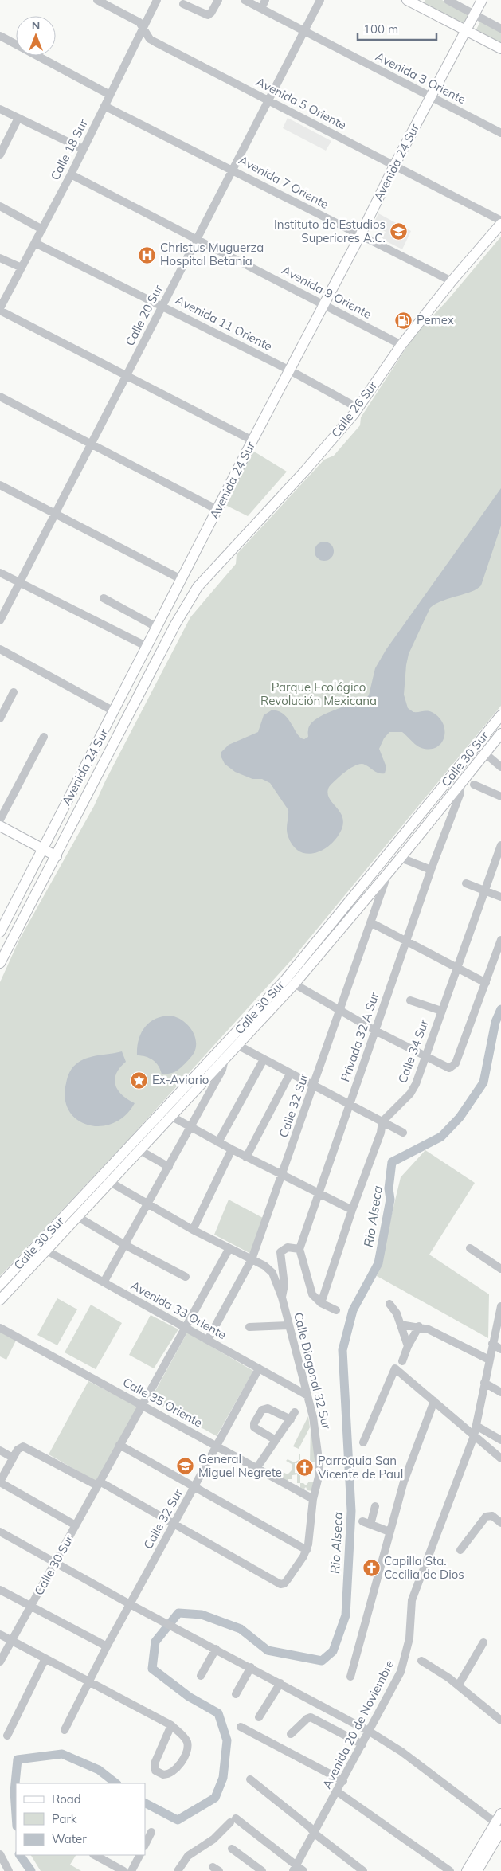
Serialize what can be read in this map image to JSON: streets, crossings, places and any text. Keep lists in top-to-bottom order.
{
  "streets": {
    "main road": ["Avenida 24 Sur", "Calle 26 Sur", "Calle 30 Sur"],
    "street": [
      "Avenida 3 Oriente",
      "Avenida 5 Oriente",
      "Calle 18 Sur",
      "Avenida 7 Oriente",
      "Avenida 9 Oriente",
      "Calle 20 Sur",
      "Avenida 11 Oriente",
      "Privada 32 A Sur",
      "Calle 34 Sur",
      "Calle 32 Sur",
      "Avenida 33 Oriente",
      "Calle Diagonal 32 Sur",
      "Calle 35 Oriente",
      "Avenida 20 de Noviembre"
    ]
  },
  "crossings": [
    ["Avenida 3 Oriente", "Avenida 24 Sur"],
    ["Avenida 3 Oriente", "Calle 20 Sur"],
    ["Avenida 5 Oriente", "Calle 18 Sur"],
    ["Avenida 5 Oriente", "Avenida 24 Sur"],
    ["Avenida 5 Oriente", "Calle 20 Sur"],
    ["Calle 18 Sur", "Avenida 7 Oriente"],
    ["Calle 18 Sur", "Avenida 9 Oriente"],
    ["Calle 18 Sur", "Avenida 11 Oriente"],
    ["Avenida 24 Sur", "Avenida 7 Oriente"],
    ["Avenida 24 Sur", "Avenida 9 Oriente"],
    ["Avenida 24 Sur", "Avenida 11 Oriente"],
    ["Avenida 24 Sur", "Calle 26 Sur"],
    ["Avenida 7 Oriente", "Calle 20 Sur"],
    ["Avenida 7 Oriente", "Calle 26 Sur"],
    ["Avenida 9 Oriente", "Calle 20 Sur"],
    ["Avenida 9 Oriente", "Calle 26 Sur"],
    ["Calle 20 Sur", "Avenida 11 Oriente"],
    ["Avenida 11 Oriente", "Calle 26 Sur"],
    ["Calle 30 Sur", "Privada 32 A Sur"],
    ["Calle 30 Sur", "Calle 32 Sur"],
    ["Calle 30 Sur", "Avenida 33 Oriente"],
    ["Calle 30 Sur", "Calle 35 Oriente"],
    ["Calle 32 Sur", "Avenida 33 Oriente"],
    ["Calle 32 Sur", "Calle Diagonal 32 Sur"],
    ["Calle 32 Sur", "Calle 35 Oriente"],
    ["Avenida 33 Oriente", "Calle Diagonal 32 Sur"],
    ["Calle Diagonal 32 Sur", "Calle 35 Oriente"]
  ],
  "water": ["Rio Alseca"],
  "parks": ["Parque Ecológico Revolución Mexicana"],
  "places": {
    "school or university": ["Instituto de Estudios Superiores A.C.", "General Miguel Negrete"],
    "hospital": ["Christus Muguerza Hospital Betania"],
    "fuel station": ["Pemex"],
    "place": ["Ex-Aviario"],
    "church": ["Parroquia San Vicente de Paul", "Capilla Sta. Cecilia de Dios"]
  },
  "legend": ["Road", "Park", "Water"],
  "scale_bar": "100 m",
  "north": "top"
}
